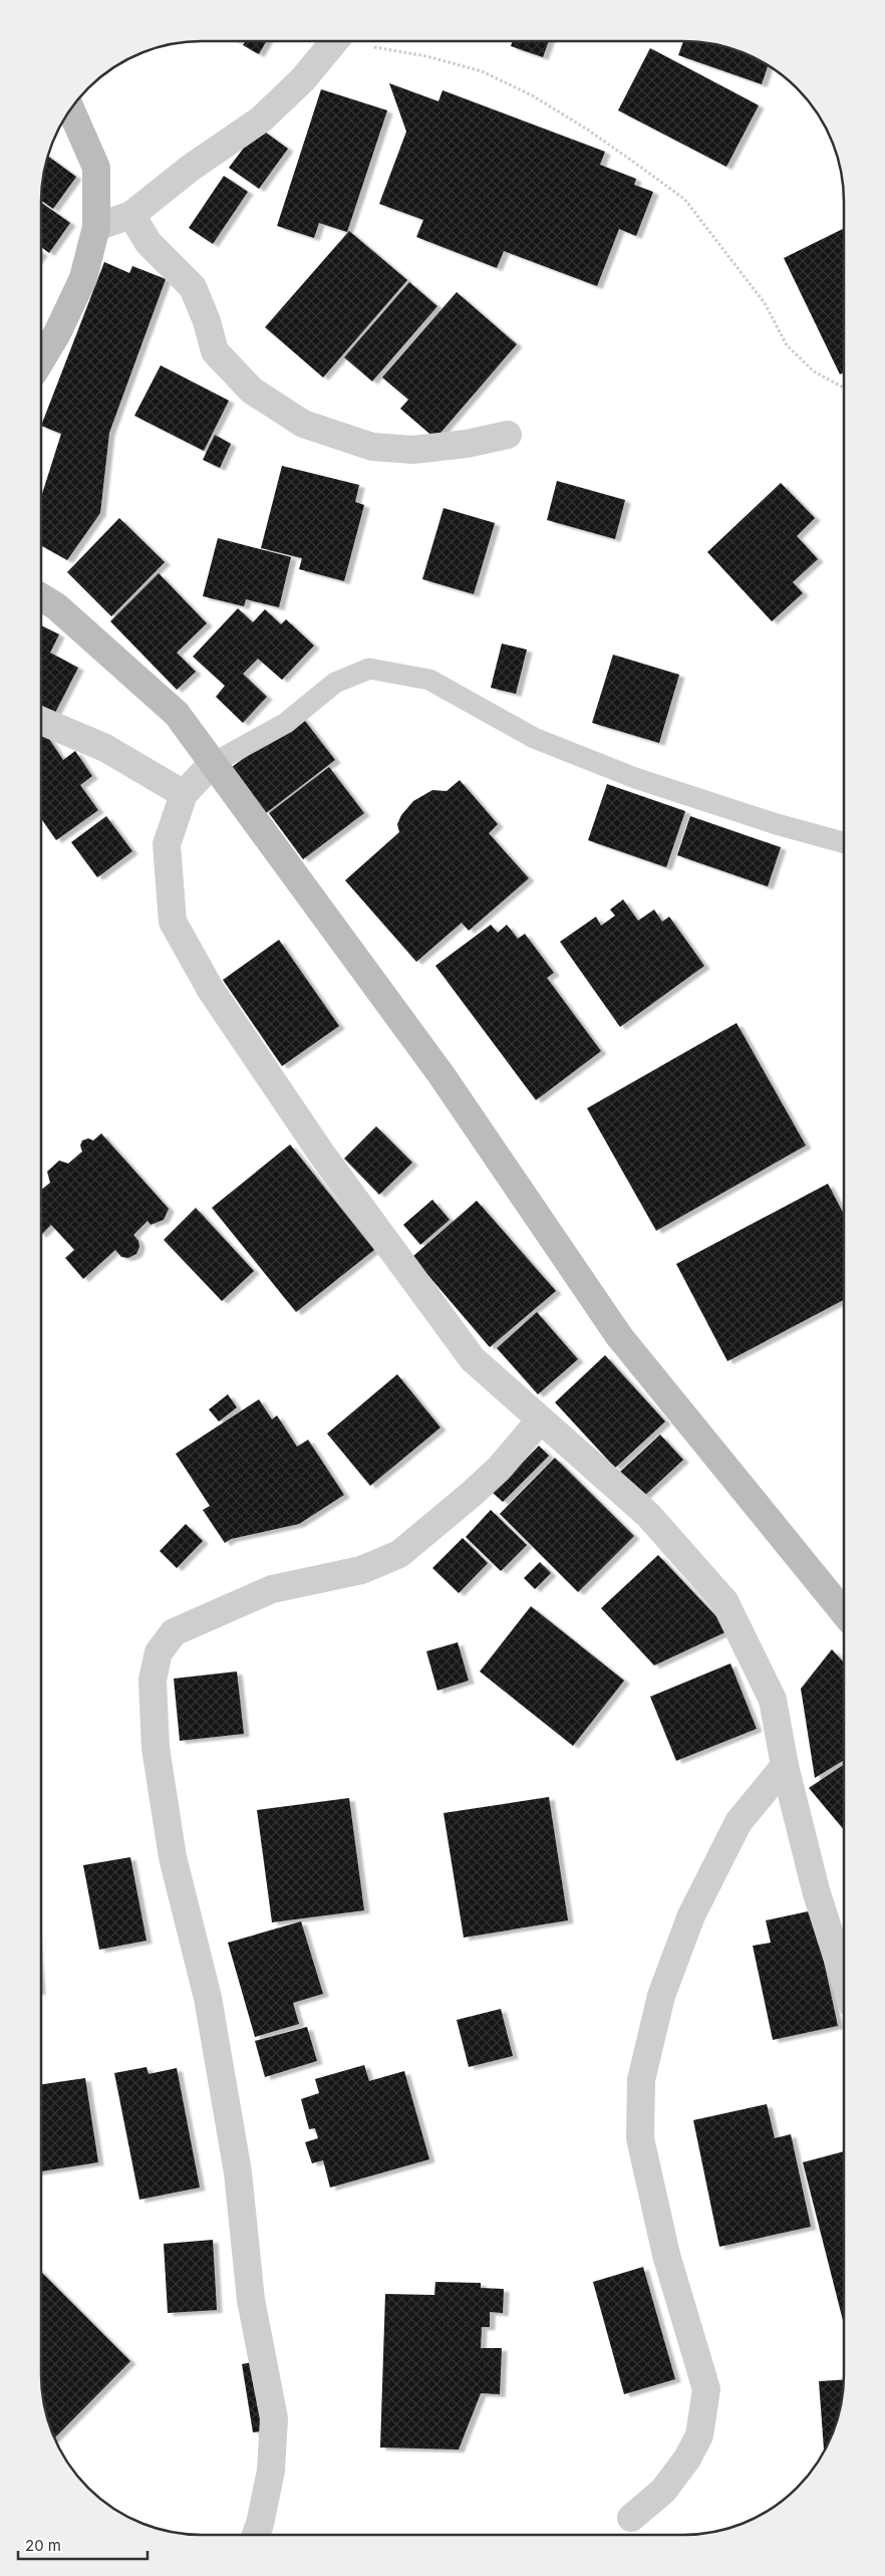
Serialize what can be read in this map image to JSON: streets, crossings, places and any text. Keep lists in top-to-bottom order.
{
  "scale_bar": "20 m"
}
